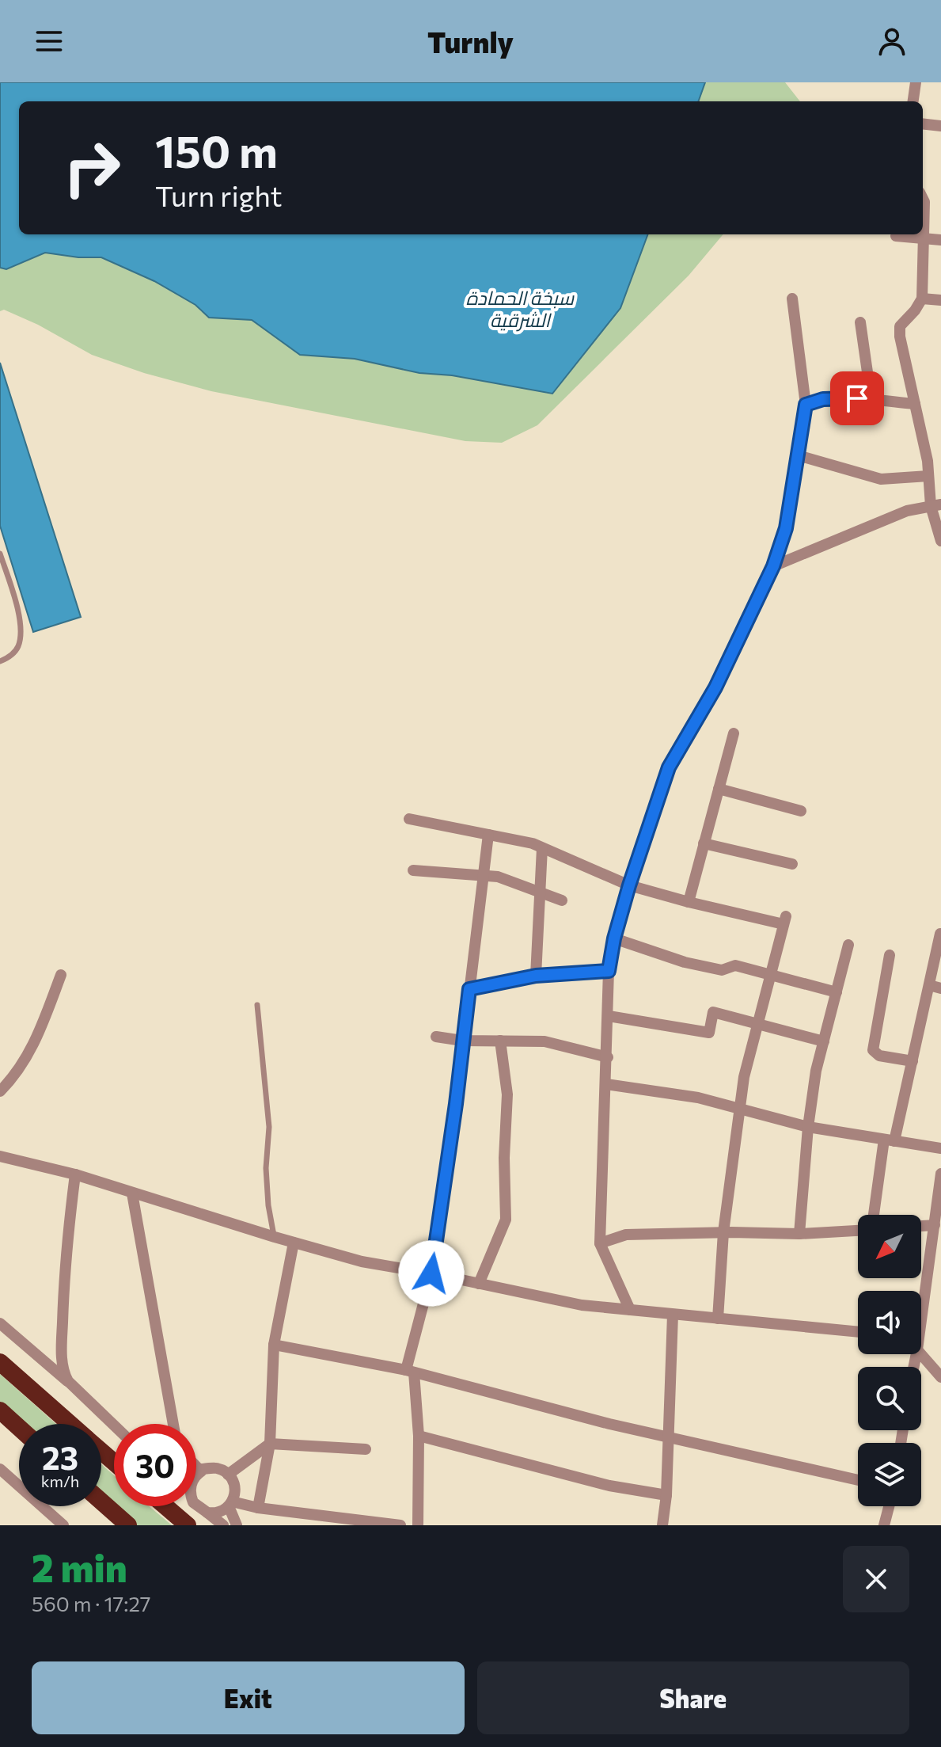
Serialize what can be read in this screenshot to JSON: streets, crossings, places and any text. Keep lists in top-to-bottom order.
{
  "water": ["سبخة الحمادة الشرقية"],
  "north": "bottom left",
  "page": {
    "header": "Turnly",
    "turn": ["150 m", "Turn right"],
    "speed": "23 km/h",
    "limit": "30",
    "heading": ["2 min", "560 m · 17:27"],
    "buttons": ["Exit", "Share"]
  }
}
